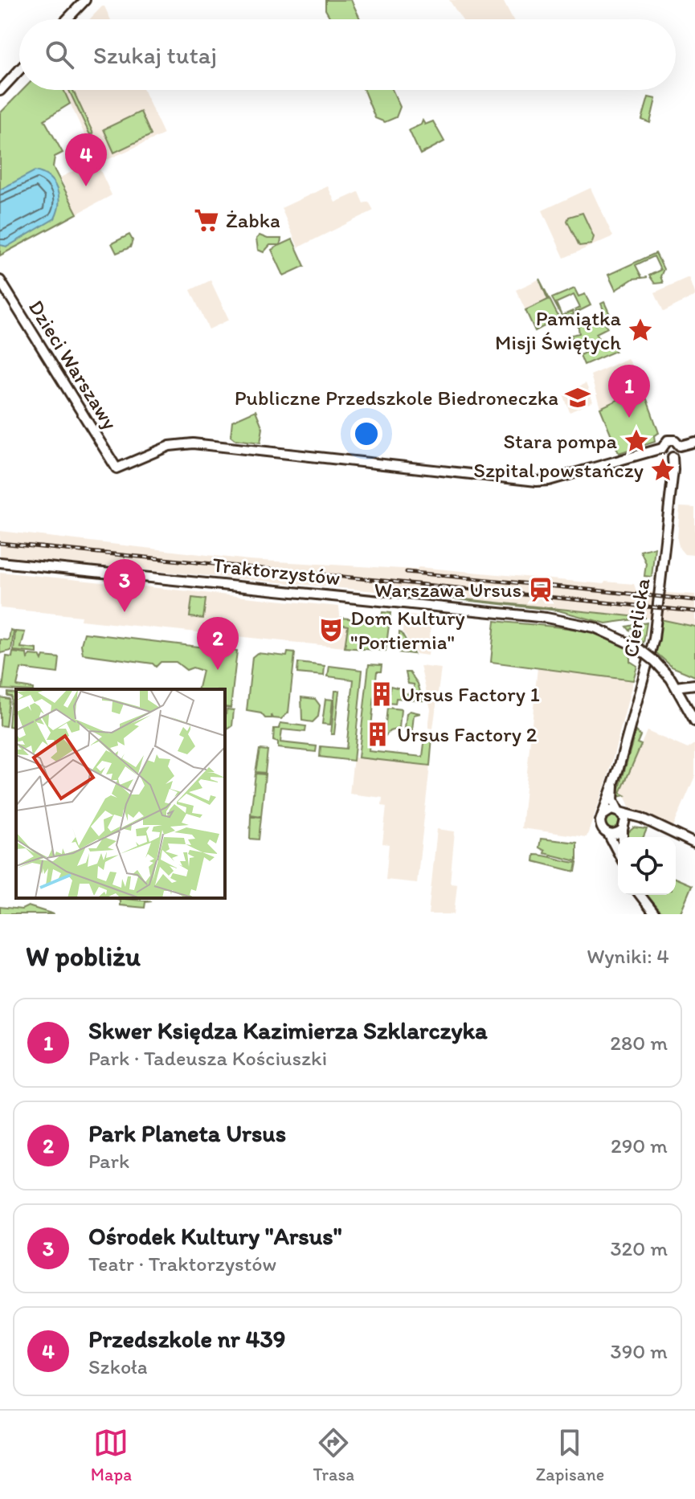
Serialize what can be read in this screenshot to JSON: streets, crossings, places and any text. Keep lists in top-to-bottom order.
{
  "streets": {
    "street": ["Dzieci Warszawy", "Traktorzystów", "Cierlicka"]
  },
  "crossings": [
    ["Dzieci Warszawy", "Cierlicka"]
  ],
  "places": {
    "supermarket": ["Żabka"],
    "place": ["Pamiątka Misji Świętych", "Stara pompa", "Szpital powstańczy"],
    "school or university": ["Publiczne Przedszkole Biedroneczka"],
    "station": ["Warszawa Ursus"],
    "theatre": ["Dom Kultury \"Portiernia\""],
    "building": ["Ursus Factory 1", "Ursus Factory 2"]
  },
  "page": {
    "search": "Szukaj tutaj",
    "pins": [
      "4",
      "1",
      "3",
      "2"
    ],
    "heading": ["W pobliżu", "Wyniki: 4"],
    "list": [
      {
        "mark": "1",
        "name": "Skwer Księdza Kazimierza Szklarczyka",
        "note": "Park · Tadeusza Kościuszki",
        "value": "280 m"
      },
      {
        "mark": "2",
        "name": "Park Planeta Ursus",
        "note": "Park",
        "value": "290 m"
      },
      {
        "mark": "3",
        "name": "Ośrodek Kultury \"Arsus\"",
        "note": "Teatr · Traktorzystów",
        "value": "320 m"
      },
      {
        "mark": "4",
        "name": "Przedszkole nr 439",
        "note": "Szkoła",
        "value": "390 m"
      }
    ],
    "nav": ["Mapa", "Trasa", "Zapisane"]
  }
}
